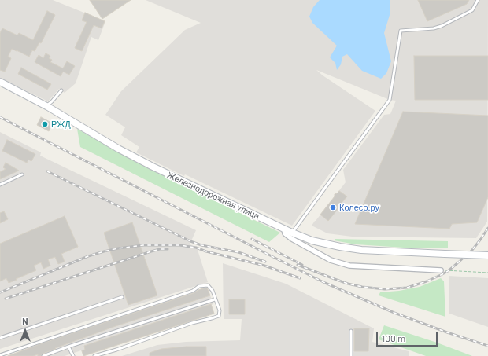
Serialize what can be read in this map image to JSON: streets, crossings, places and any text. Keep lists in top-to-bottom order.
{
  "streets": {
    "main road": ["Железнодорожная улица"]
  },
  "places": ["РЖД", "Колесо.ру"],
  "scale_bar": "100 m",
  "north": "top"
}
